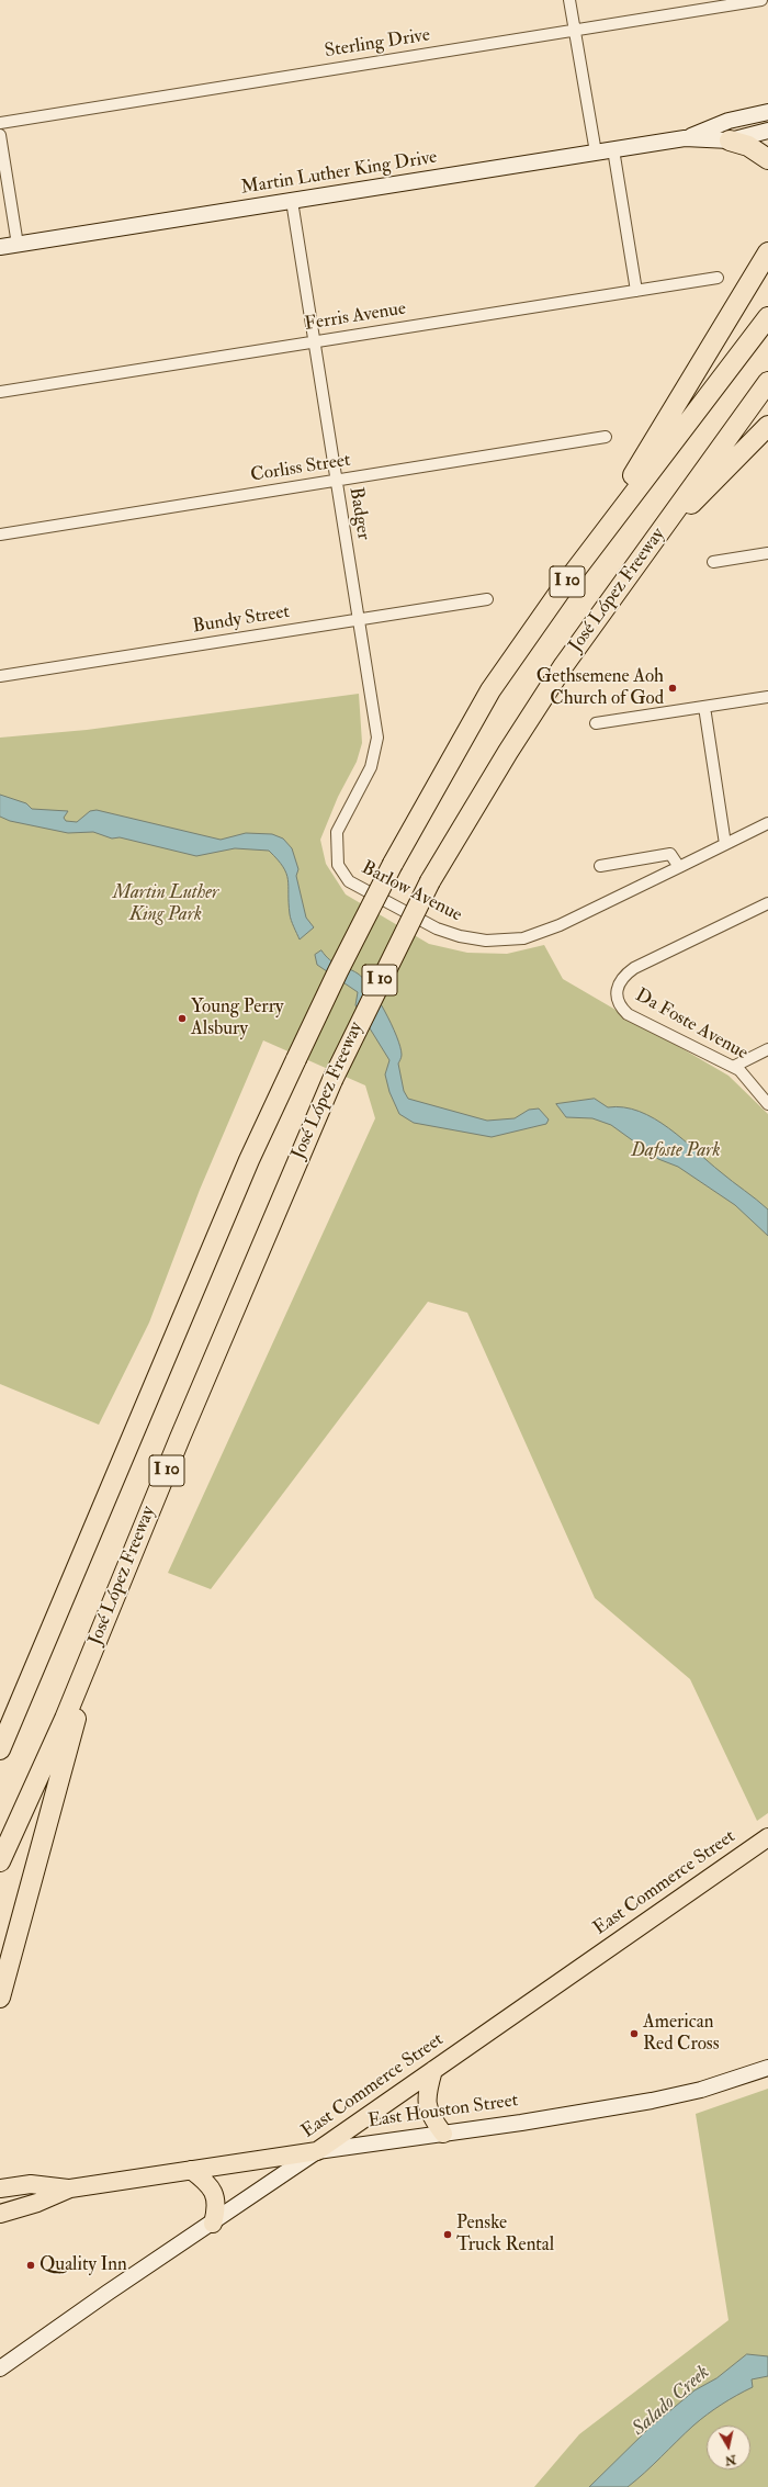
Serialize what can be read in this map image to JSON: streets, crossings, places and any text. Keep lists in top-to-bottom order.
{
  "streets": {
    "highway": ["I 10", "José López Freeway"],
    "main road": ["Martin Luther King Drive", "East Commerce Street", "East Houston Street"],
    "street": [
      "Sterling Drive",
      "Ferris Avenue",
      "Corliss Street",
      "Badger",
      "Bundy Street",
      "Barlow Avenue",
      "Da Foste Avenue"
    ]
  },
  "crossings": [
    ["Martin Luther King Drive", "Badger"],
    ["Ferris Avenue", "Badger"],
    ["Corliss Street", "Badger"],
    ["Badger", "Bundy Street"],
    ["Badger", "Barlow Avenue"],
    ["East Commerce Street", "East Houston Street"]
  ],
  "water": ["Salado Creek"],
  "parks": ["Martin Luther King Park", "Dafoste Park"],
  "places": [
    "Gethsemene Aoh Church of God",
    "Young Perry Alsbury",
    "American Red Cross",
    "Penske Truck Rental",
    "Quality Inn"
  ],
  "north": "bottom"
}
